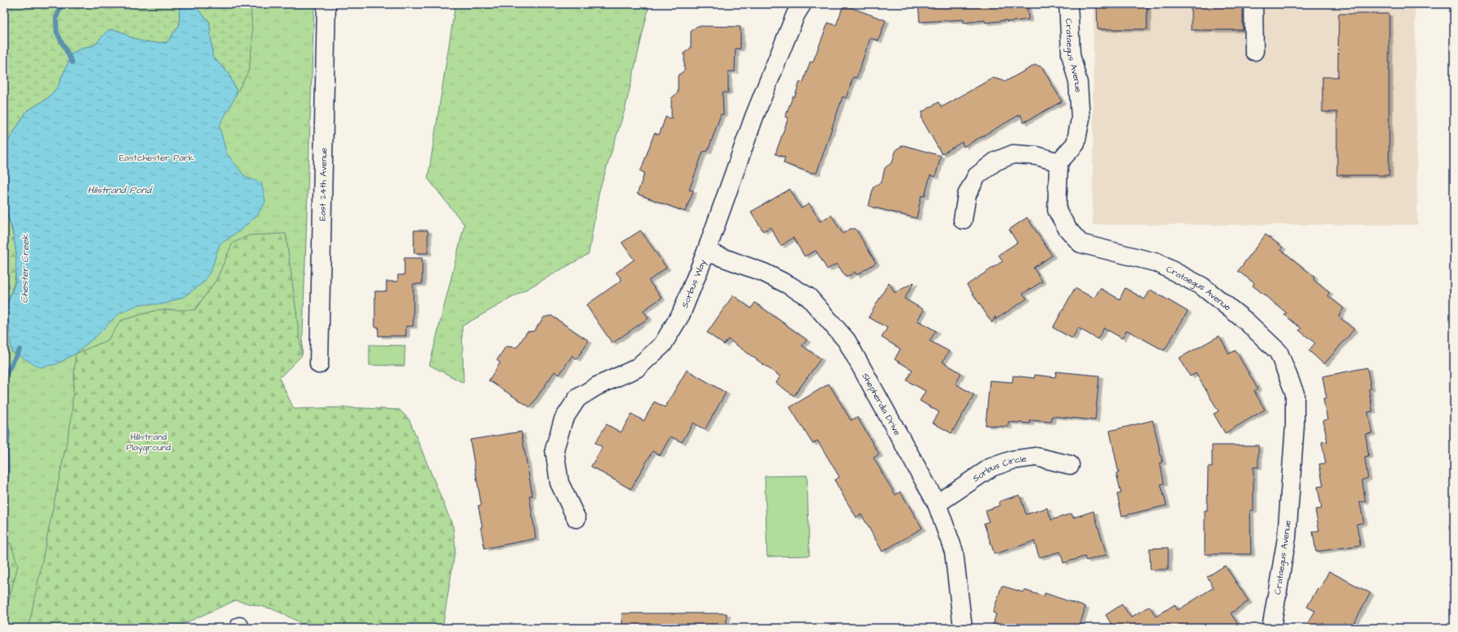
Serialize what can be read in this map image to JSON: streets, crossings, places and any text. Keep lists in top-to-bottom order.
{
  "streets": {
    "street": [
      "Crataegus Avenue",
      "East 24th Avenue",
      "Sorbus Way",
      "Shepherdia Drive",
      "Sorbus Circle"
    ]
  },
  "crossings": [
    ["Sorbus Way", "Shepherdia Drive"],
    ["Shepherdia Drive", "Sorbus Circle"]
  ],
  "water": ["Hilstrand Pond", "Chester Creek"],
  "parks": ["Eastchester Park", "Hillstrand Playground"]
}
